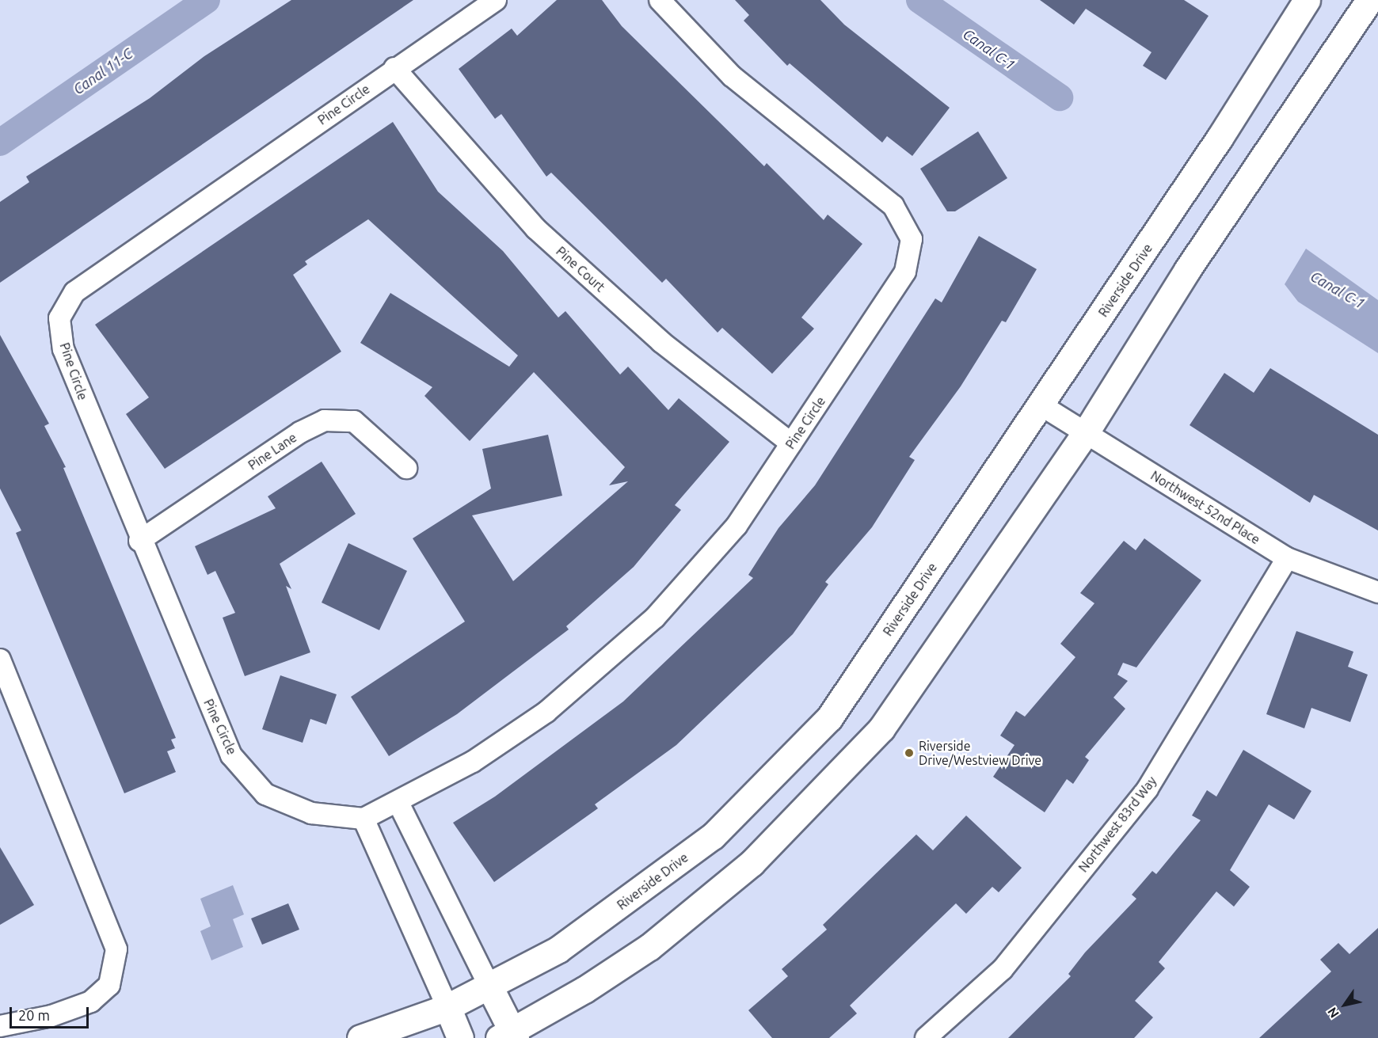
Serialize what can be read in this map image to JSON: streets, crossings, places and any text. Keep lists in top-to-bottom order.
{
  "streets": {
    "street": [
      "Pine Circle",
      "Pine Court",
      "Riverside Drive",
      "Pine Lane",
      "Northwest 52nd Place",
      "Northwest 83rd Way"
    ]
  },
  "crossings": [
    ["Pine Circle", "Pine Court"],
    ["Pine Circle", "Pine Lane"],
    ["Riverside Drive", "Northwest 52nd Place"],
    ["Northwest 52nd Place", "Northwest 83rd Way"]
  ],
  "water": ["Canal C-1", "Canal 11-C"],
  "places": ["Riverside Drive/Westview Drive"],
  "scale_bar": "20 m",
  "north": "bottom left"
}
